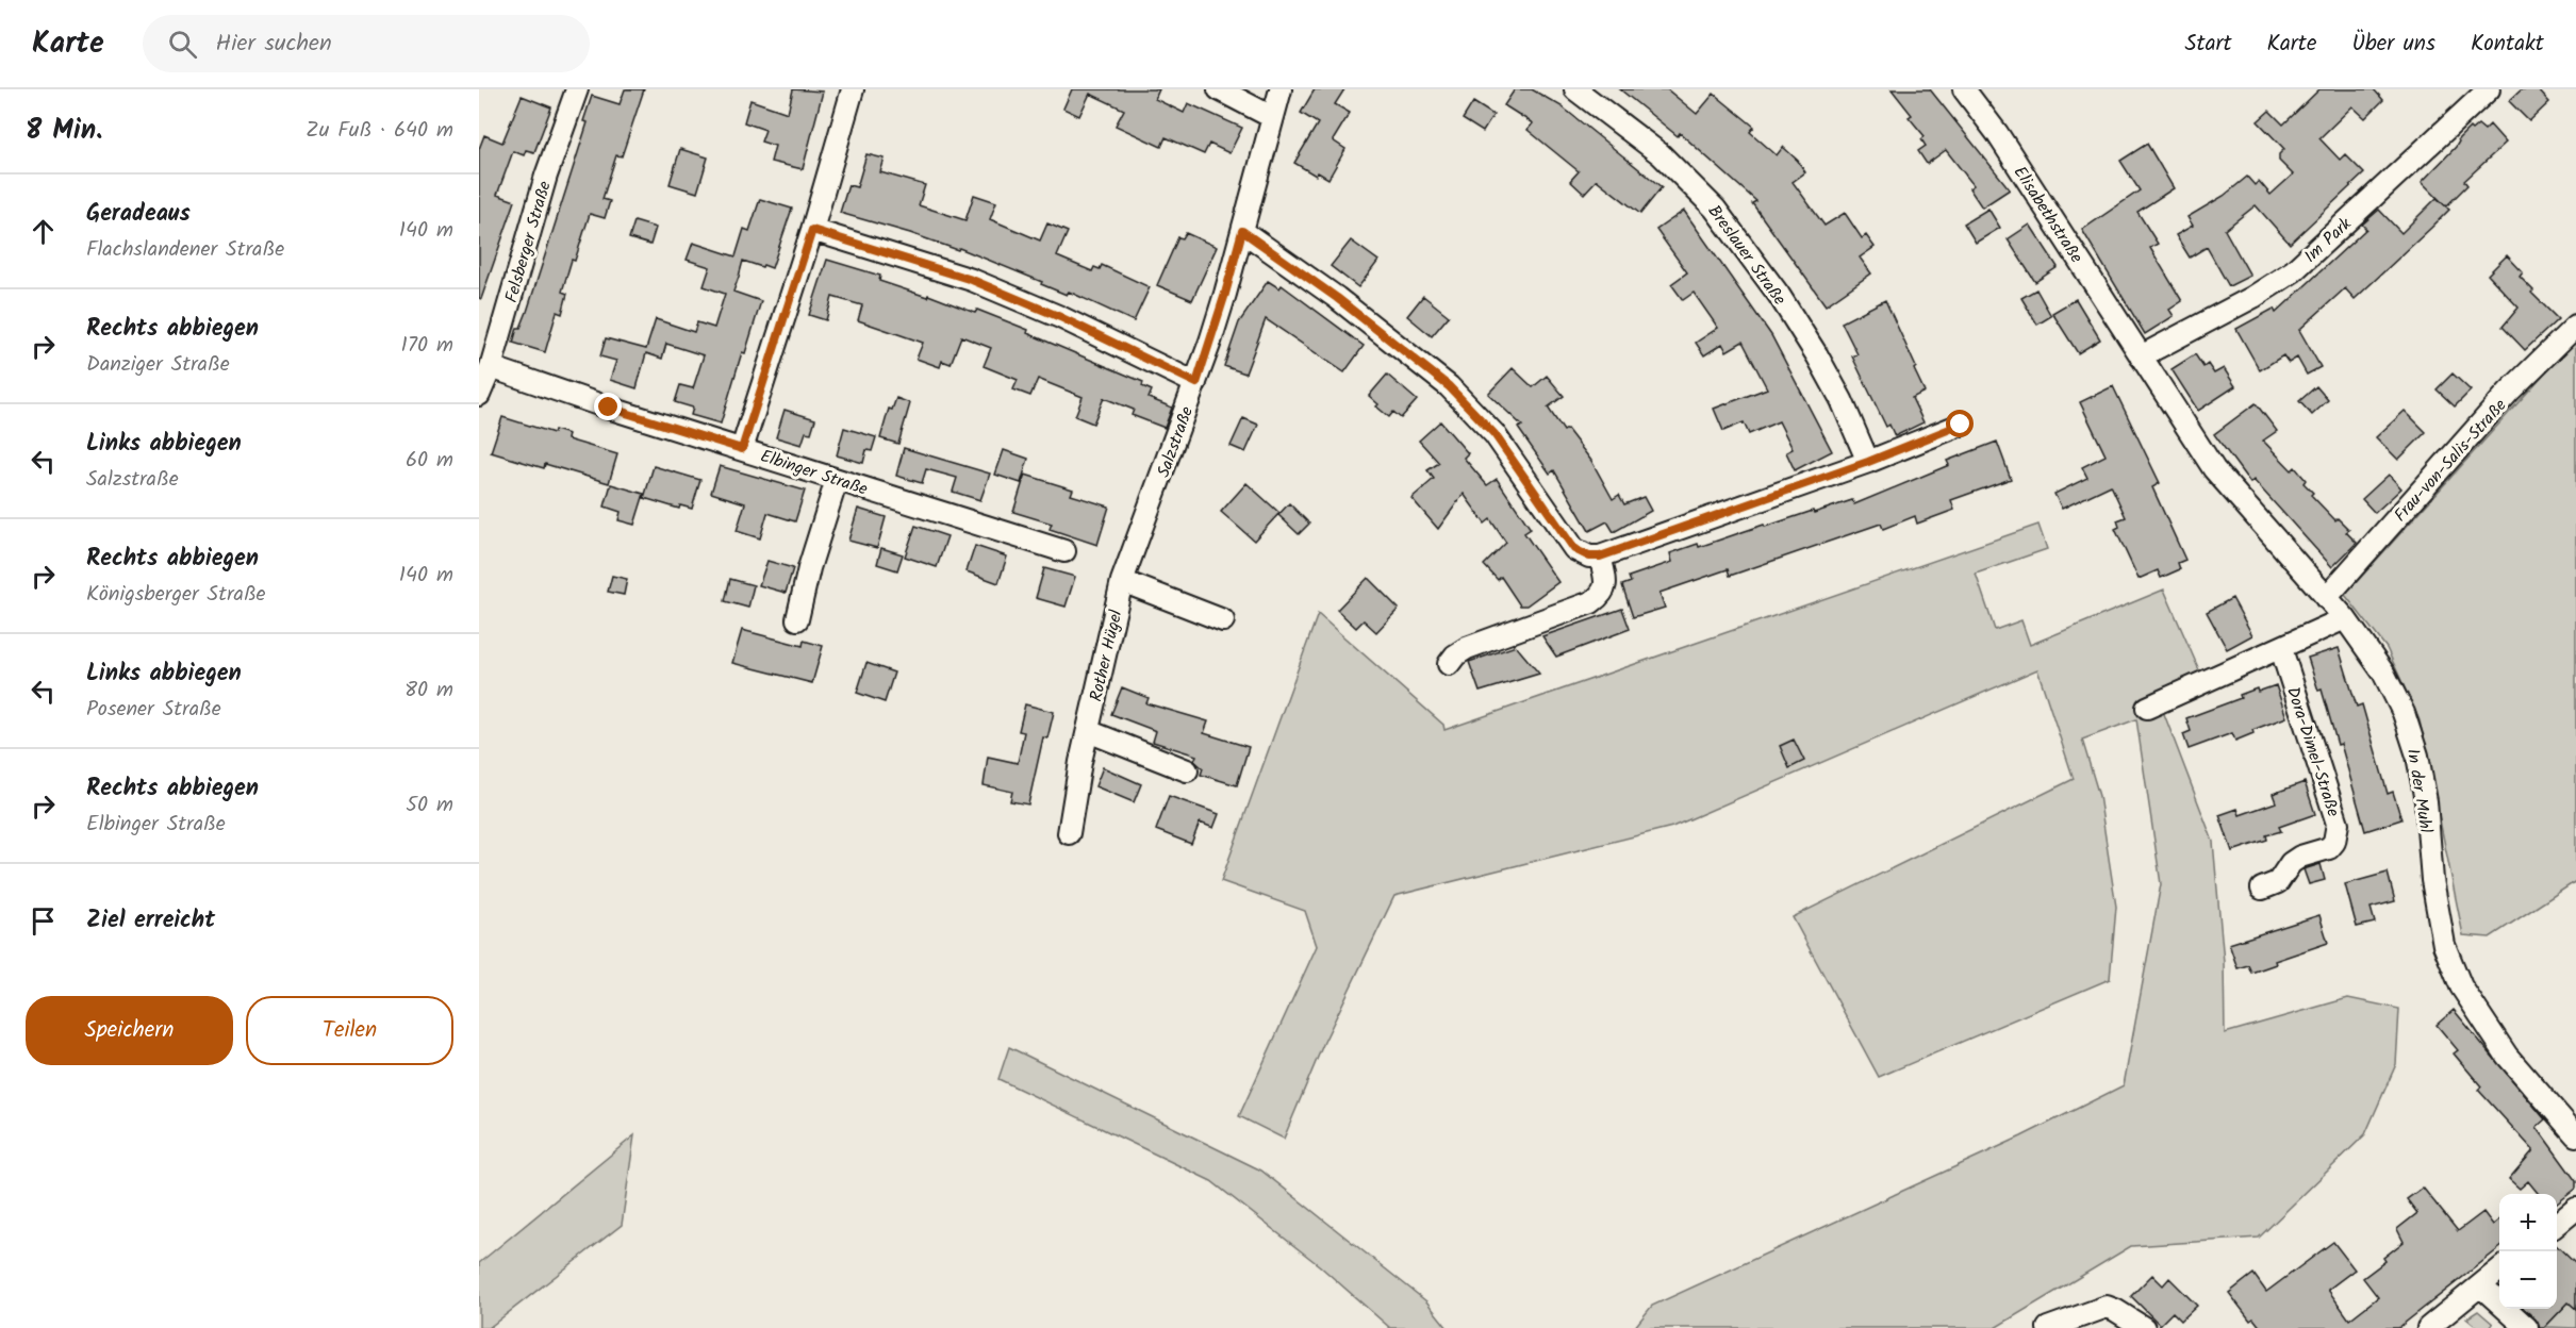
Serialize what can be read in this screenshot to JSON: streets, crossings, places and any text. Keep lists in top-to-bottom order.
{
  "streets": {
    "street": [
      "Elisabethstraße",
      "Im Park",
      "Felsberger Straße",
      "Breslauer Straße",
      "Salzstraße",
      "Frau-von-Salis-Straße",
      "Elbinger Straße",
      "Rother Hügel",
      "Dora-Dimel-Straße",
      "In der Muhl"
    ]
  },
  "crossings": [
    ["Elisabethstraße", "Im Park"],
    ["Elisabethstraße", "In der Muhl"],
    ["Im Park", "In der Muhl"],
    ["Felsberger Straße", "Elbinger Straße"],
    ["Salzstraße", "Rother Hügel"],
    ["Frau-von-Salis-Straße", "In der Muhl"]
  ],
  "page": {
    "header": "Karte",
    "search": "Hier suchen",
    "nav": [
      "Start",
      "Karte",
      "Über uns",
      "Kontakt"
    ],
    "heading": ["8 Min.", "Zu Fuß · 640 m"],
    "list": [
      ["Geradeaus", "Flachslandener Straße", "140 m"],
      ["Rechts abbiegen", "Danziger Straße", "170 m"],
      ["Links abbiegen", "Salzstraße", "60 m"],
      ["Rechts abbiegen", "Königsberger Straße", "140 m"],
      ["Links abbiegen", "Posener Straße", "80 m"],
      ["Rechts abbiegen", "Elbinger Straße", "50 m"],
      "Ziel erreicht"
    ],
    "buttons": ["Speichern", "Teilen"],
    "map_buttons": ["+", "−"]
  }
}
